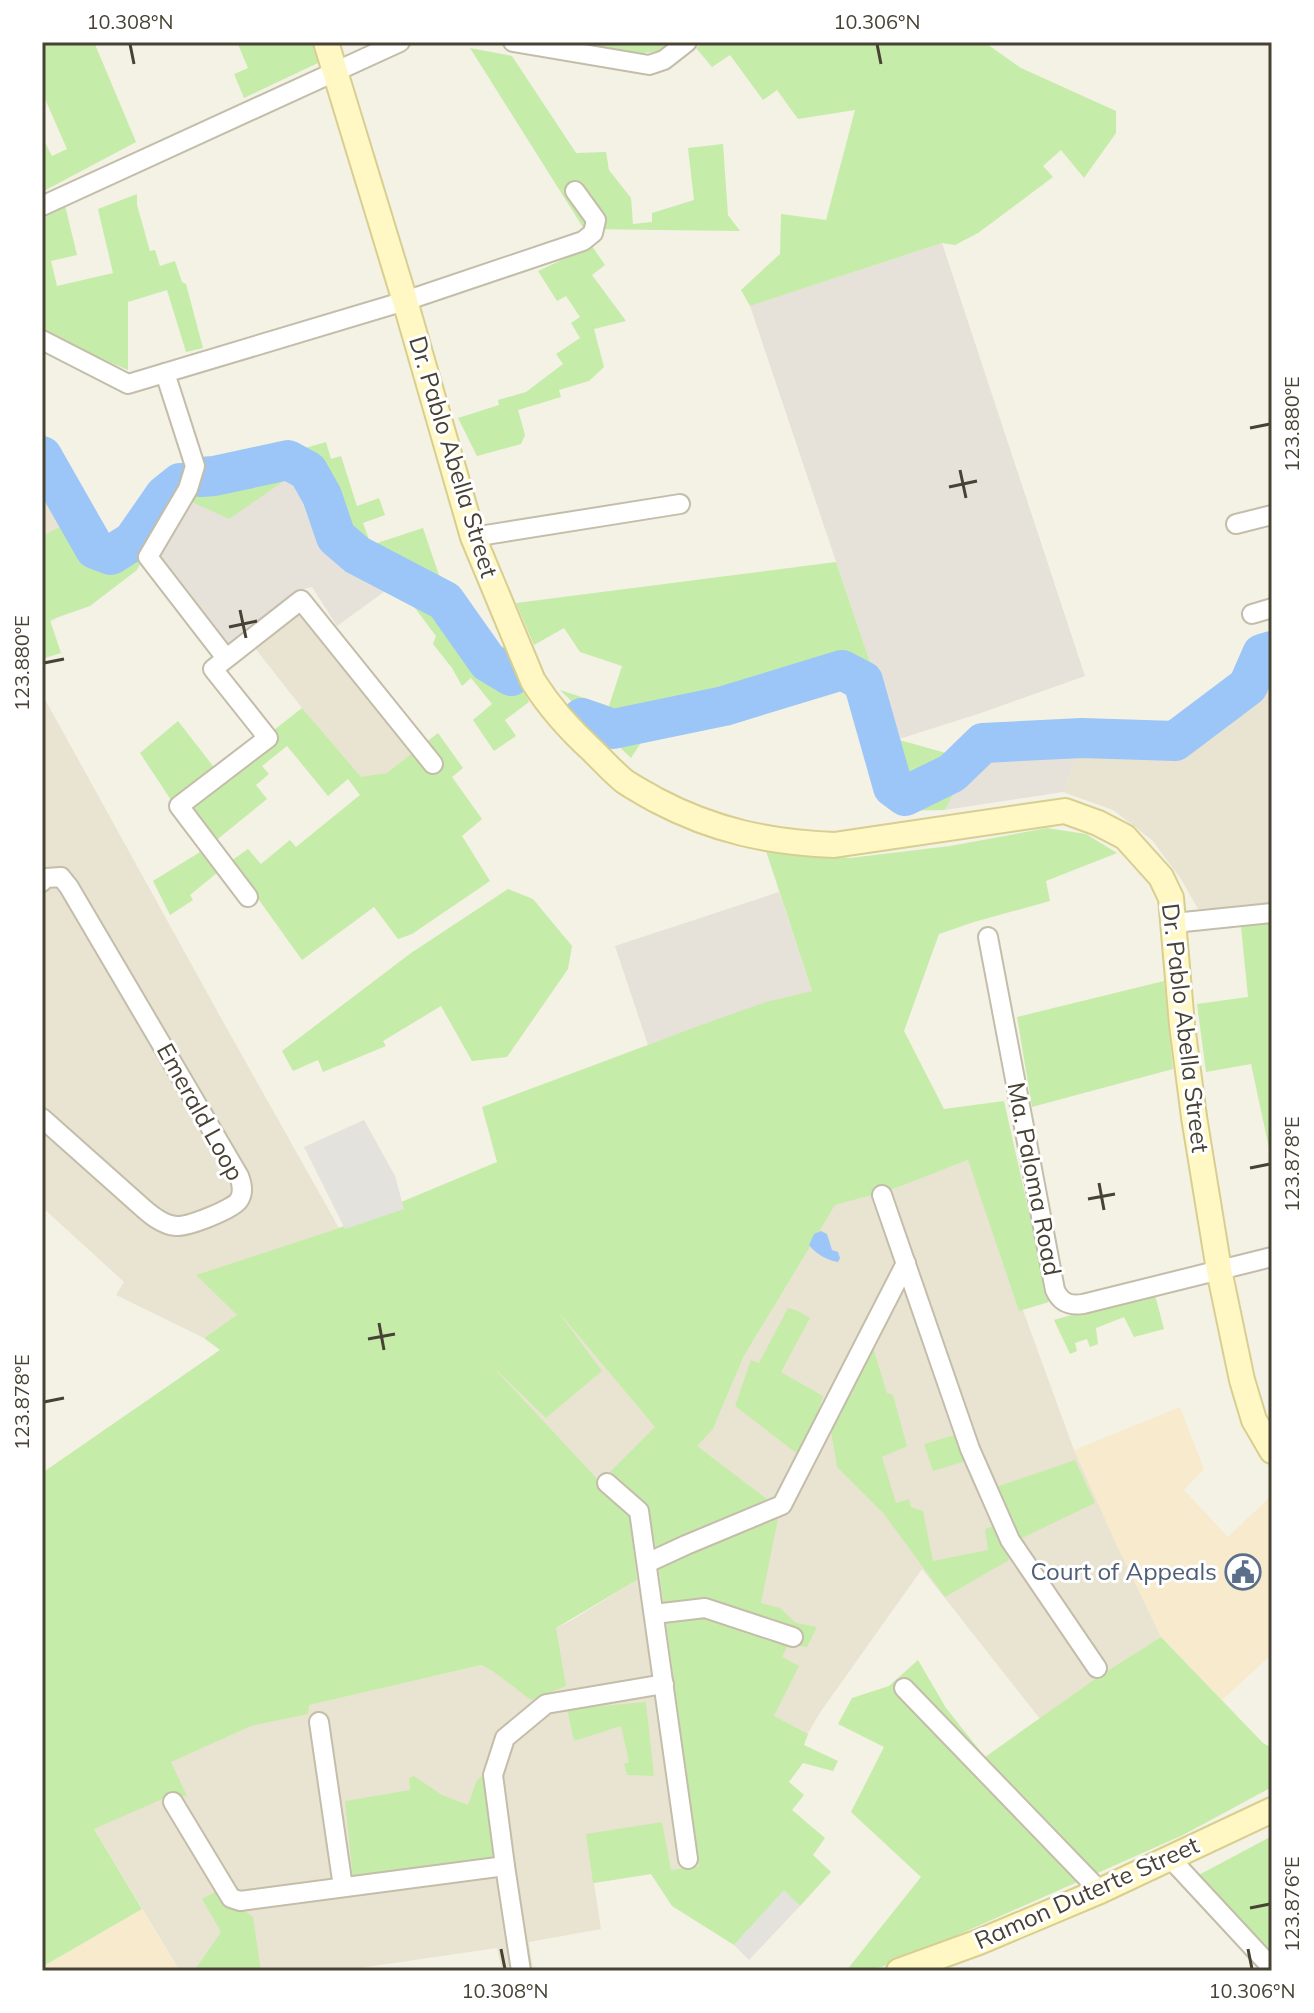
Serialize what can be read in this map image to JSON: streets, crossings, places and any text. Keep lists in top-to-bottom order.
{
  "streets": {
    "street": [
      "Dr. Pablo Abella Street",
      "Emerald Loop",
      "Ma. Paloma Road",
      "Ramon Duterte Street"
    ]
  },
  "crossings": [
    ["Dr. Pablo Abella Street", "Ma. Paloma Road"]
  ],
  "places": {
    "public building": ["Court of Appeals"]
  },
  "coordinates": [
    "10.308°N",
    "10.306°N",
    "123.880°E",
    "123.878°E",
    "123.876°E"
  ]
}
